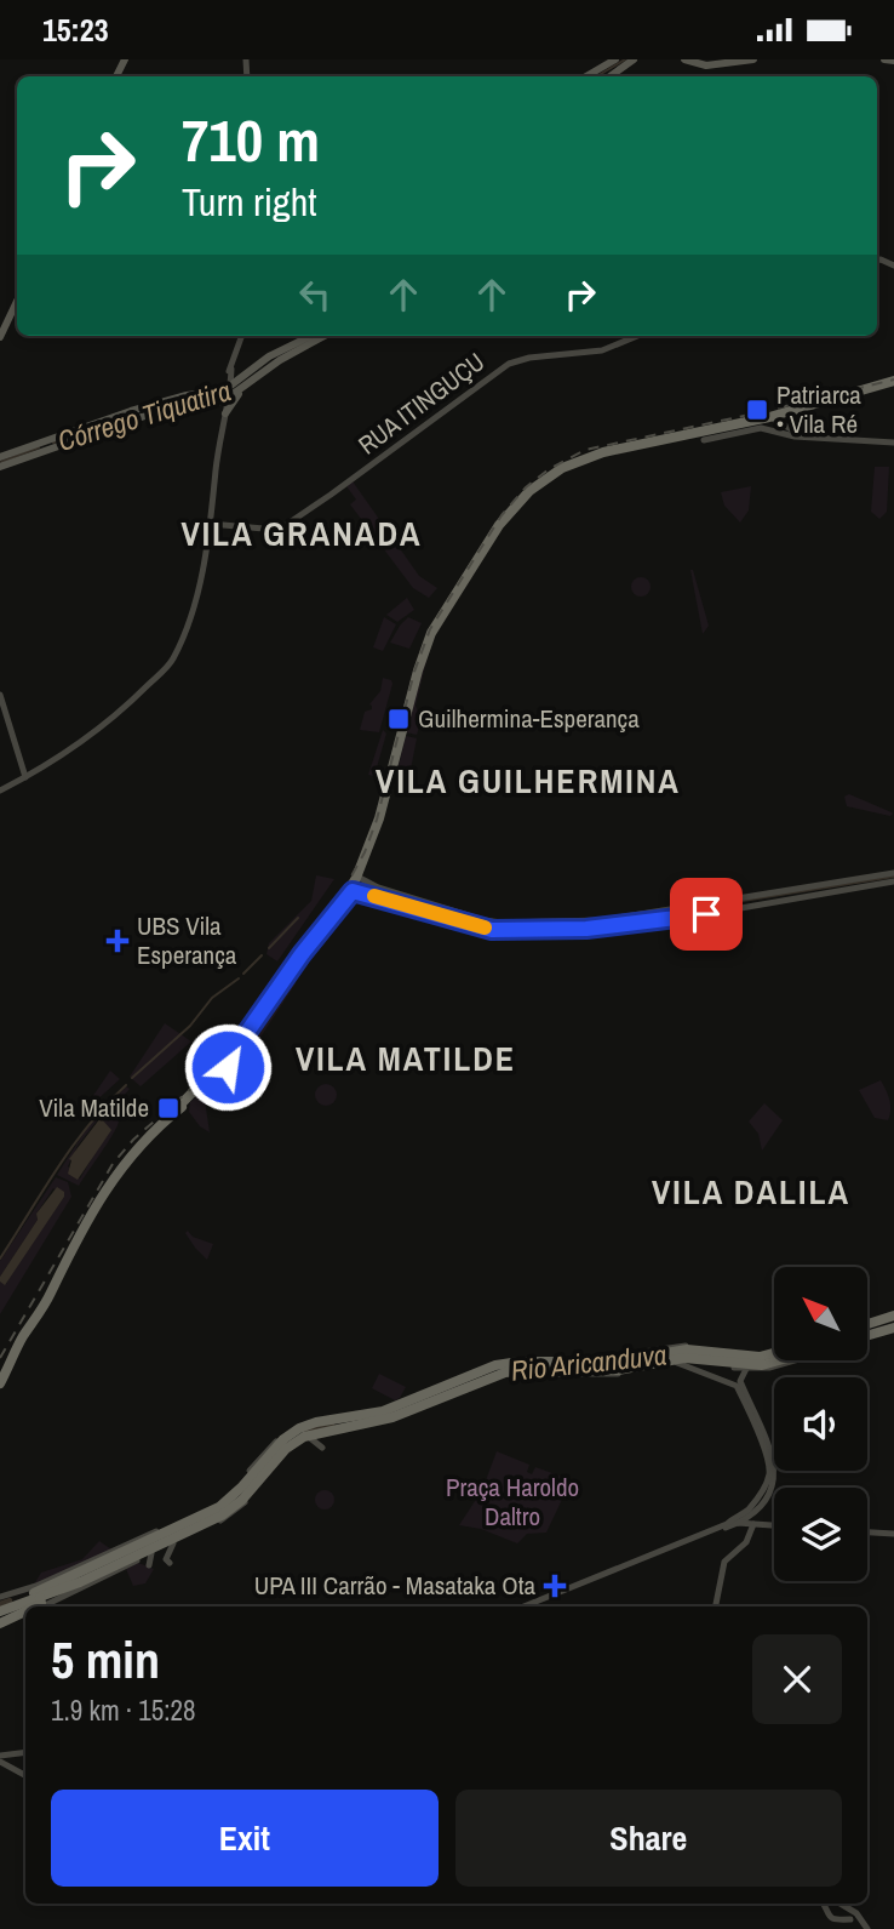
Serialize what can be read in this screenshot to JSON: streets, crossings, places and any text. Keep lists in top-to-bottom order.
{
  "streets": {
    "main road": ["RUA ITINGUÇU"]
  },
  "districts": [
    "VILA GRANADA",
    "VILA GUILHERMINA",
    "VILA MATILDE",
    "VILA DALILA"
  ],
  "water": ["Córrego Tiquatira", "Rio Aricanduva"],
  "parks": ["Praça Haroldo Daltro"],
  "places": {
    "transit": ["Patriarca • Vila Ré", "Guilhermina-Esperança", "Vila Matilde"],
    "health": ["UBS Vila Esperança", "UPA III Carrão - Masataka Ota"]
  },
  "north": "top left",
  "page": {
    "status": "15:23",
    "turn": ["710 m", "Turn right"],
    "heading": ["5 min", "1.9 km · 15:28"],
    "buttons": ["Exit", "Share"]
  }
}
